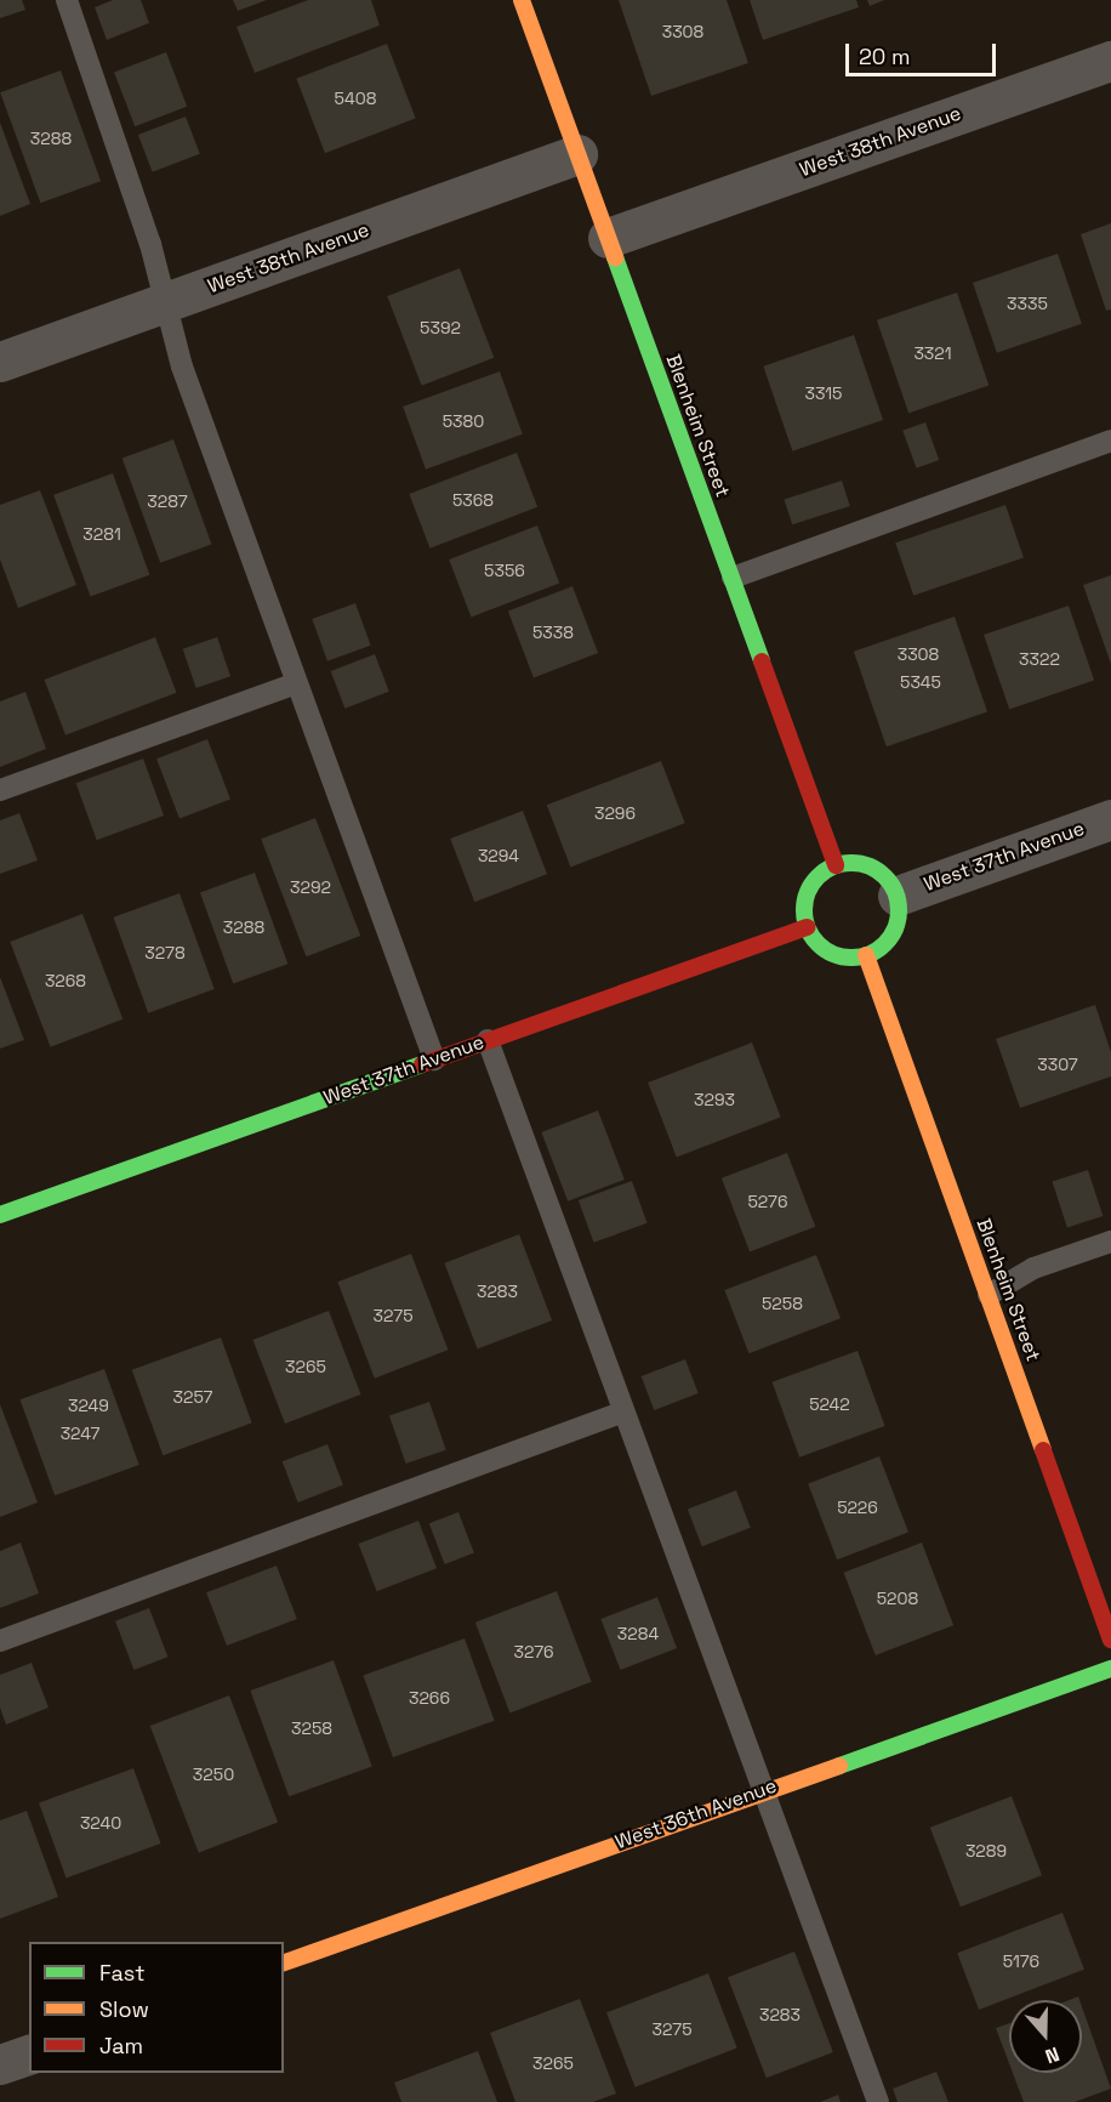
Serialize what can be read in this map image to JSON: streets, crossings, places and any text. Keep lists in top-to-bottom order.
{
  "streets": {
    "street": [
      "West 38th Avenue",
      "Blenheim Street",
      "West 37th Avenue",
      "West 36th Avenue"
    ]
  },
  "crossings": [
    ["West 38th Avenue", "Blenheim Street"],
    ["Blenheim Street", "West 37th Avenue"]
  ],
  "house_numbers": [
    "3308",
    "5408",
    "3288",
    "3335",
    "5392",
    "3321",
    "3315",
    "5380",
    "5368",
    "3287",
    "3281",
    "5356",
    "5338",
    "3308",
    "3322",
    "5345",
    "3296",
    "3294",
    "3292",
    "3288",
    "3278",
    "3268",
    "3307",
    "3293",
    "5276",
    "3283",
    "5258",
    "3275",
    "3265",
    "3257",
    "5242",
    "3249",
    "3247",
    "5226",
    "5208",
    "3284",
    "3276",
    "3266",
    "3258",
    "3250",
    "3240",
    "3289",
    "5176",
    "3283",
    "3275",
    "3265"
  ],
  "legend": ["Fast", "Slow", "Jam"],
  "scale_bar": "20 m",
  "north": "bottom"
}
